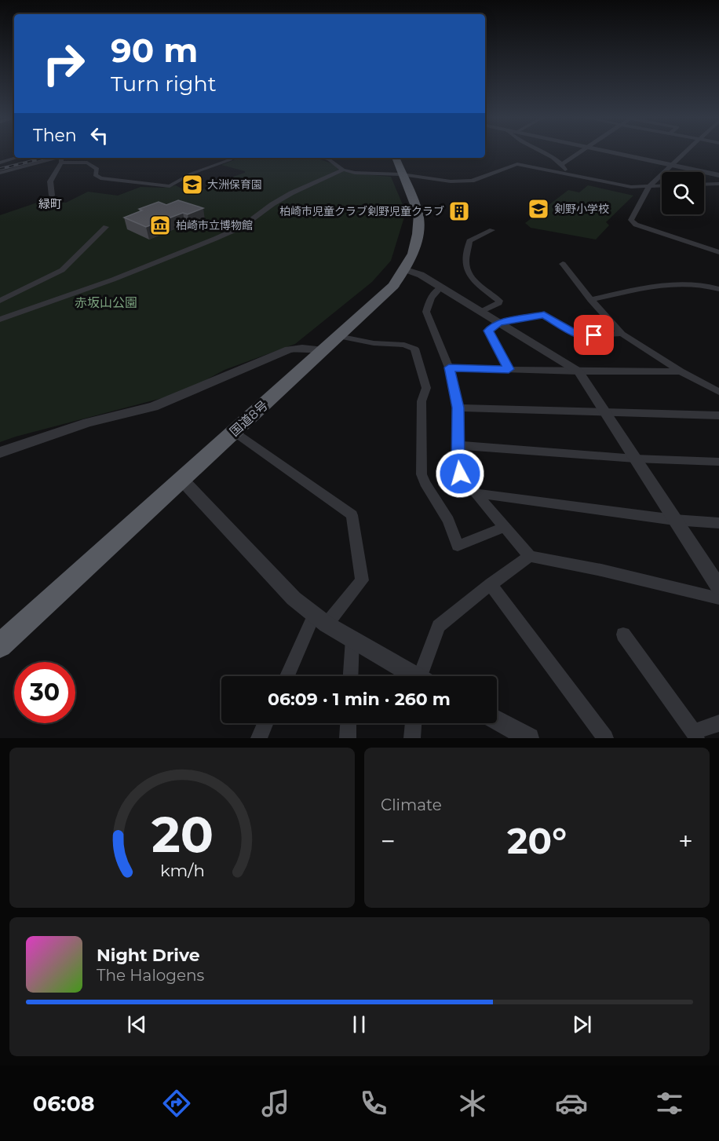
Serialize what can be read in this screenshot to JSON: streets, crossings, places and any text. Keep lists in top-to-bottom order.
{
  "streets": {
    "highway": ["国道8号"]
  },
  "districts": ["緑町"],
  "parks": ["赤坂山公園"],
  "places": {
    "school or university": ["大洲保育園", "剣野小学校"],
    "building": ["柏崎市児童クラブ剣野児童クラブ"],
    "museum": ["柏崎市立博物館"]
  },
  "page": {
    "turn": ["90 m", "Turn right"],
    "then": "Then",
    "limit": "30",
    "trip": "06:09 · 1 min · 260 m",
    "tile": "Climate",
    "heat": ["−", "20°", "+"],
    "song": ["Night Drive", "The Halogens"],
    "tabs": "06:08",
    "gauge": ["20", "km/h"]
  }
}
